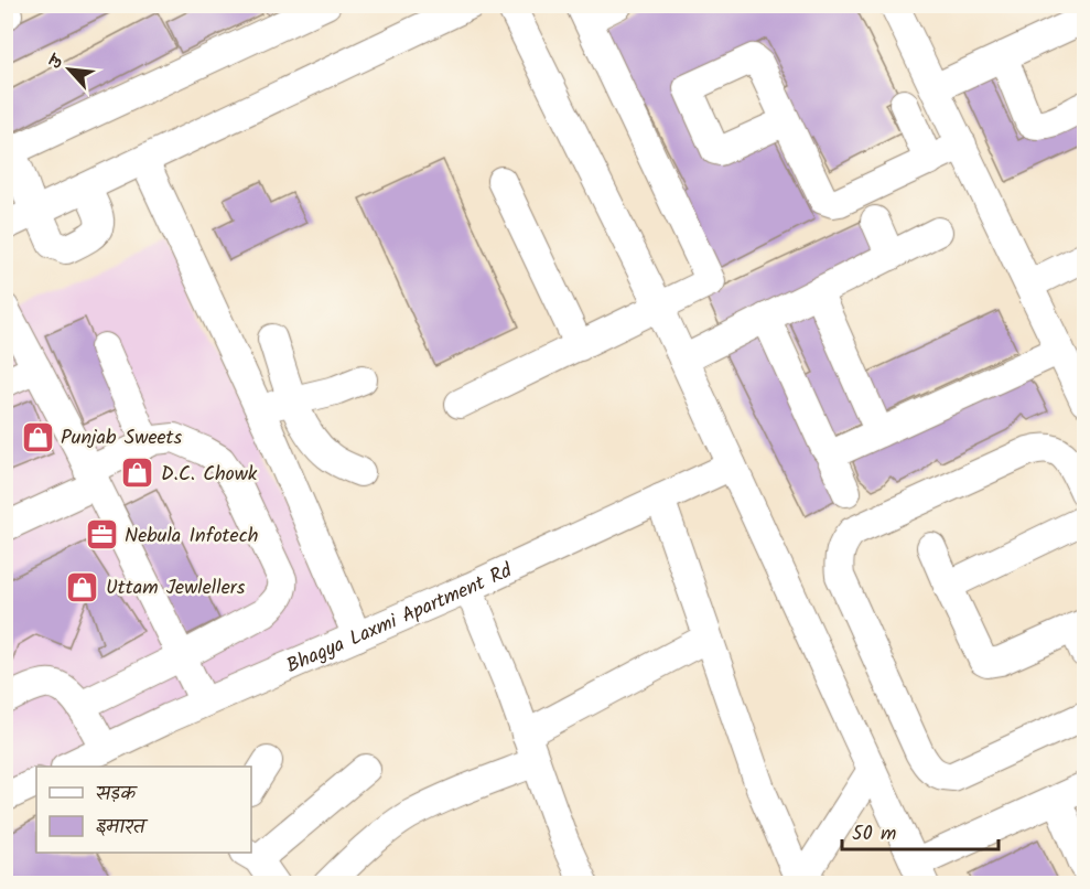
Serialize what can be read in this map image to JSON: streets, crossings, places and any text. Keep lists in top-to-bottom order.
{
  "streets": {
    "street": ["Bhagya Laxmi Apartment Rd"]
  },
  "places": {
    "shop": ["Punjab Sweets", "D.C. Chowk", "Uttam Jewlellers"],
    "office": ["Nebula Infotech"]
  },
  "legend": ["सड़क", "इमारत"],
  "scale_bar": "50 m",
  "north": "top left"
}
